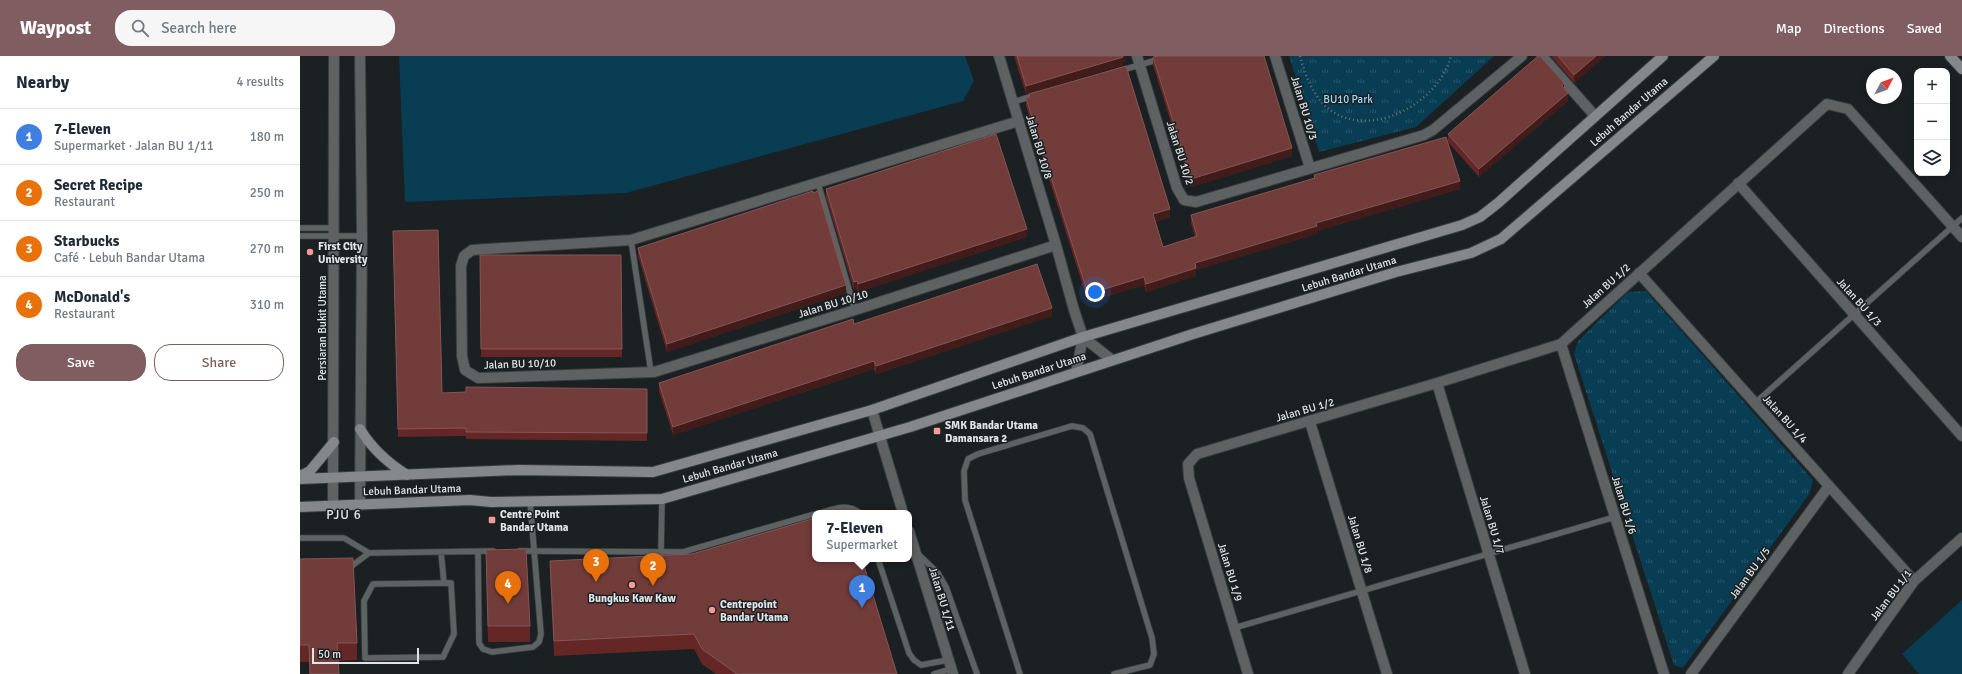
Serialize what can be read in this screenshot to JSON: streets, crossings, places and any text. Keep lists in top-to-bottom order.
{
  "streets": {
    "main road": ["Lebuh Bandar Utama"],
    "street": [
      "Jalan BU 10/3",
      "Jalan BU 10/8",
      "Jalan BU 10/2",
      "Jalan BU 1/2",
      "Jalan BU 1/3",
      "Jalan BU 10/10",
      "Persiaran Bukit Utama",
      "Jalan BU 1/4",
      "Jalan BU 1/6",
      "Jalan BU 1/7",
      "Jalan BU 1/8",
      "Jalan BU 1/9",
      "Jalan BU 1/5",
      "Jalan BU 1/1",
      "Jalan BU 1/11"
    ]
  },
  "crossings": [
    ["Jalan BU 10/3", "Jalan BU 10/2"],
    ["Lebuh Bandar Utama", "Persiaran Bukit Utama"],
    ["Jalan BU 10/8", "Jalan BU 10/10"],
    ["Jalan BU 1/2", "Jalan BU 1/3"],
    ["Jalan BU 1/2", "Jalan BU 1/4"],
    ["Jalan BU 1/2", "Jalan BU 1/6"],
    ["Jalan BU 1/2", "Jalan BU 1/7"],
    ["Jalan BU 1/2", "Jalan BU 1/8"],
    ["Jalan BU 1/2", "Jalan BU 1/9"],
    ["Jalan BU 1/4", "Jalan BU 1/5"],
    ["Jalan BU 1/4", "Jalan BU 1/1"]
  ],
  "districts": ["PJU 6"],
  "parks": ["BU10 Park"],
  "places": {
    "other": ["First City University", "Bungkus Kaw Kaw", "Centrepoint Bandar Utama"],
    "transit": ["SMK Bandar Utama Damansara 2", "Centre Point Bandar Utama"]
  },
  "scale_bar": "50 m",
  "north": "top right",
  "page": {
    "header": "Waypost",
    "search": "Search here",
    "nav": ["Map", "Directions", "Saved"],
    "heading": ["Nearby", "4 results"],
    "map_buttons": ["+", "−"],
    "list": [
      {
        "mark": "1",
        "name": "7-Eleven",
        "note": "Supermarket · Jalan BU 1/11",
        "value": "180 m"
      },
      {
        "mark": "2",
        "name": "Secret Recipe",
        "note": "Restaurant",
        "value": "250 m"
      },
      {
        "mark": "3",
        "name": "Starbucks",
        "note": "Café · Lebuh Bandar Utama",
        "value": "270 m"
      },
      {
        "mark": "4",
        "name": "McDonald's",
        "note": "Restaurant",
        "value": "310 m"
      }
    ],
    "buttons": ["Save", "Share"],
    "popup": ["7-Eleven", "Supermarket"],
    "pins": [
      "3",
      "2",
      "4",
      "1"
    ],
    "scale": "50 m"
  }
}
